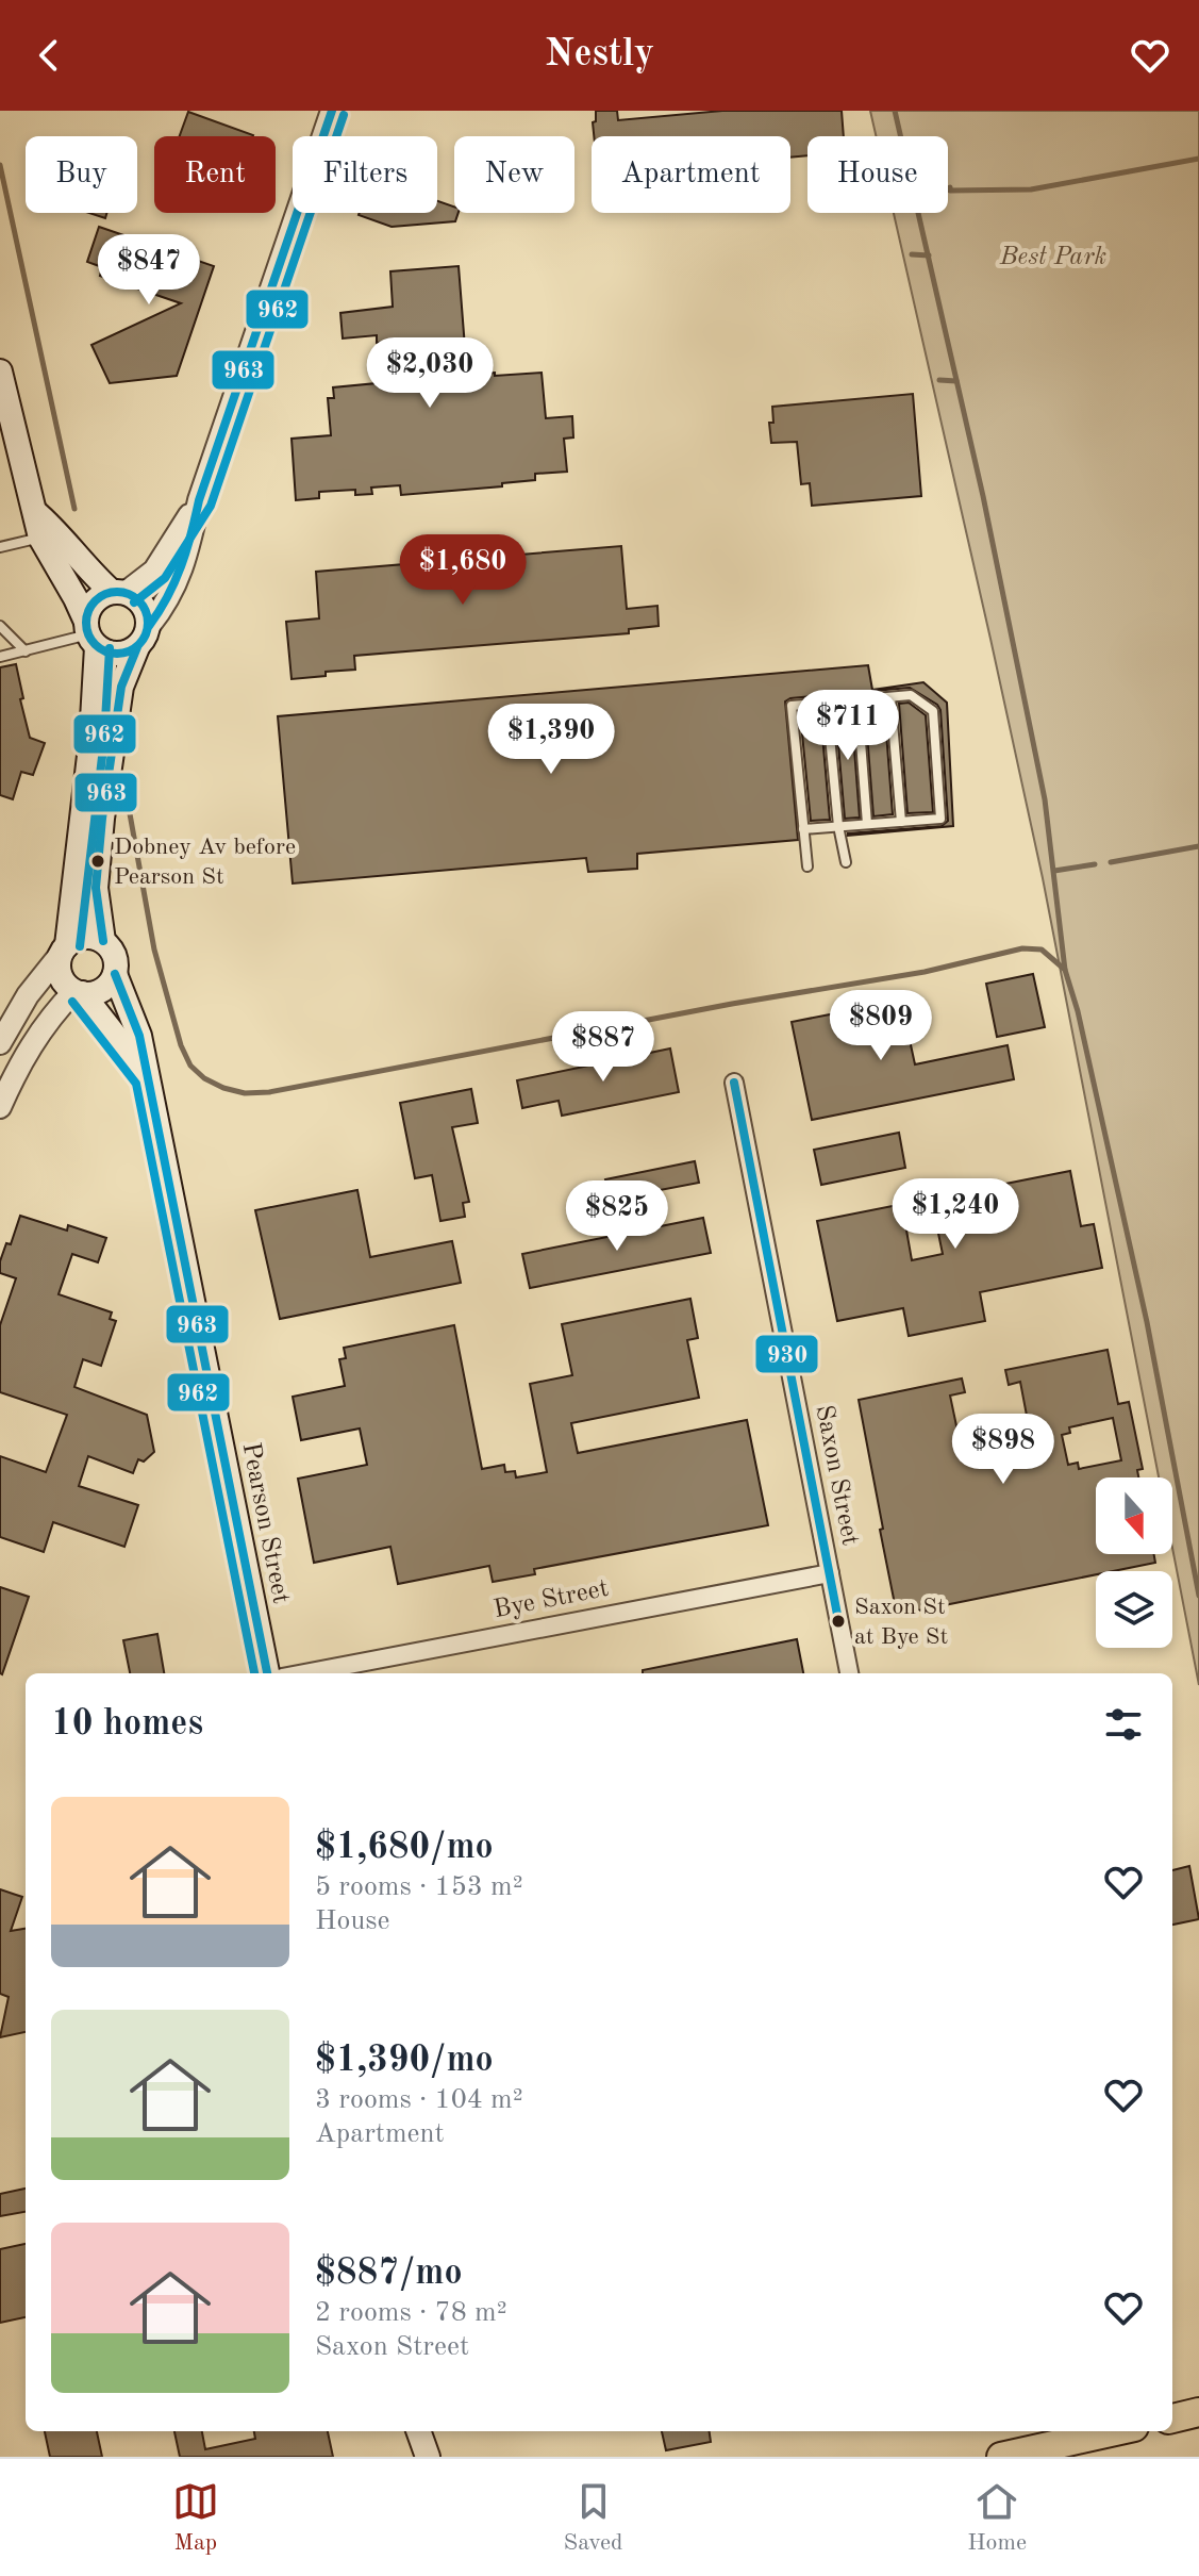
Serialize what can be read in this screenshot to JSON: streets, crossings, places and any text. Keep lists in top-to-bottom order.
{
  "streets": {
    "main road": ["Pearson Street"],
    "street": ["Saxon Street", "Bye Street"]
  },
  "crossings": [
    ["Saxon Street", "Bye Street"]
  ],
  "parks": ["Best Park"],
  "places": ["Dobney Av before Pearson St", "Saxon St at Bye St"],
  "lines": ["transit line 963", "transit line 962", "transit line 930"],
  "north": "bottom",
  "page": {
    "header": "Nestly",
    "chip": [
      "Buy",
      "Rent",
      "Filters",
      "New",
      "Apartment",
      "House"
    ],
    "price": [
      "$847",
      "$2,030",
      "$1,680",
      "$711",
      "$1,390",
      "$809",
      "$887",
      "$1,240",
      "$825",
      "$898"
    ],
    "heading": "10 homes",
    "list": [
      {
        "name": "$1,680/mo",
        "note": "5 rooms · 153 m² · House"
      },
      {
        "name": "$1,390/mo",
        "note": "3 rooms · 104 m² · Apartment"
      },
      {
        "name": "$887/mo",
        "note": "2 rooms · 78 m² · Saxon Street"
      }
    ],
    "tabs": ["Map", "Saved", "Home"]
  }
}
